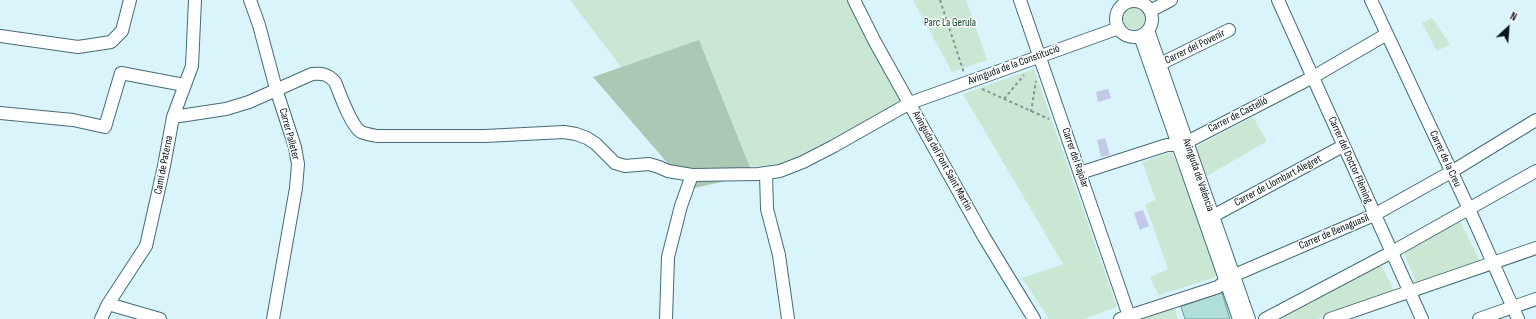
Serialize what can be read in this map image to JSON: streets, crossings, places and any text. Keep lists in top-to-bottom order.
{
  "streets": {
    "street": [
      "Carrer del Povenir",
      "Avinguda de la Constitució",
      "Carrer de Castelló",
      "Carrer Palleter",
      "Carrer del Rajolar",
      "Carrer de la Creu",
      "Carrer del Doctor Flèming",
      "Avinguda del Pont Saint Martin",
      "Camí de Paterna",
      "Avinguda de València",
      "Carrer de Llombart Alegret",
      "Carrer de Benaguasil"
    ]
  },
  "crossings": [
    ["Carrer del Povenir", "Avinguda de València"],
    ["Avinguda de la Constitució", "Carrer Palleter"],
    ["Avinguda de la Constitució", "Carrer del Rajolar"],
    ["Avinguda de la Constitució", "Avinguda del Pont Saint Martin"],
    ["Avinguda de la Constitució", "Avinguda de València"],
    ["Carrer de Castelló", "Carrer del Rajolar"],
    ["Carrer de Castelló", "Carrer de la Creu"],
    ["Carrer de Castelló", "Carrer del Doctor Flèming"],
    ["Carrer de Castelló", "Avinguda de València"],
    ["Carrer del Rajolar", "Carrer de Benaguasil"],
    ["Carrer de la Creu", "Carrer de Benaguasil"],
    ["Carrer del Doctor Flèming", "Carrer de Llombart Alegret"],
    ["Carrer del Doctor Flèming", "Carrer de Benaguasil"],
    ["Avinguda de València", "Carrer de Llombart Alegret"],
    ["Avinguda de València", "Carrer de Benaguasil"]
  ],
  "parks": ["Parc La Gerula"],
  "north": "top right"
}
